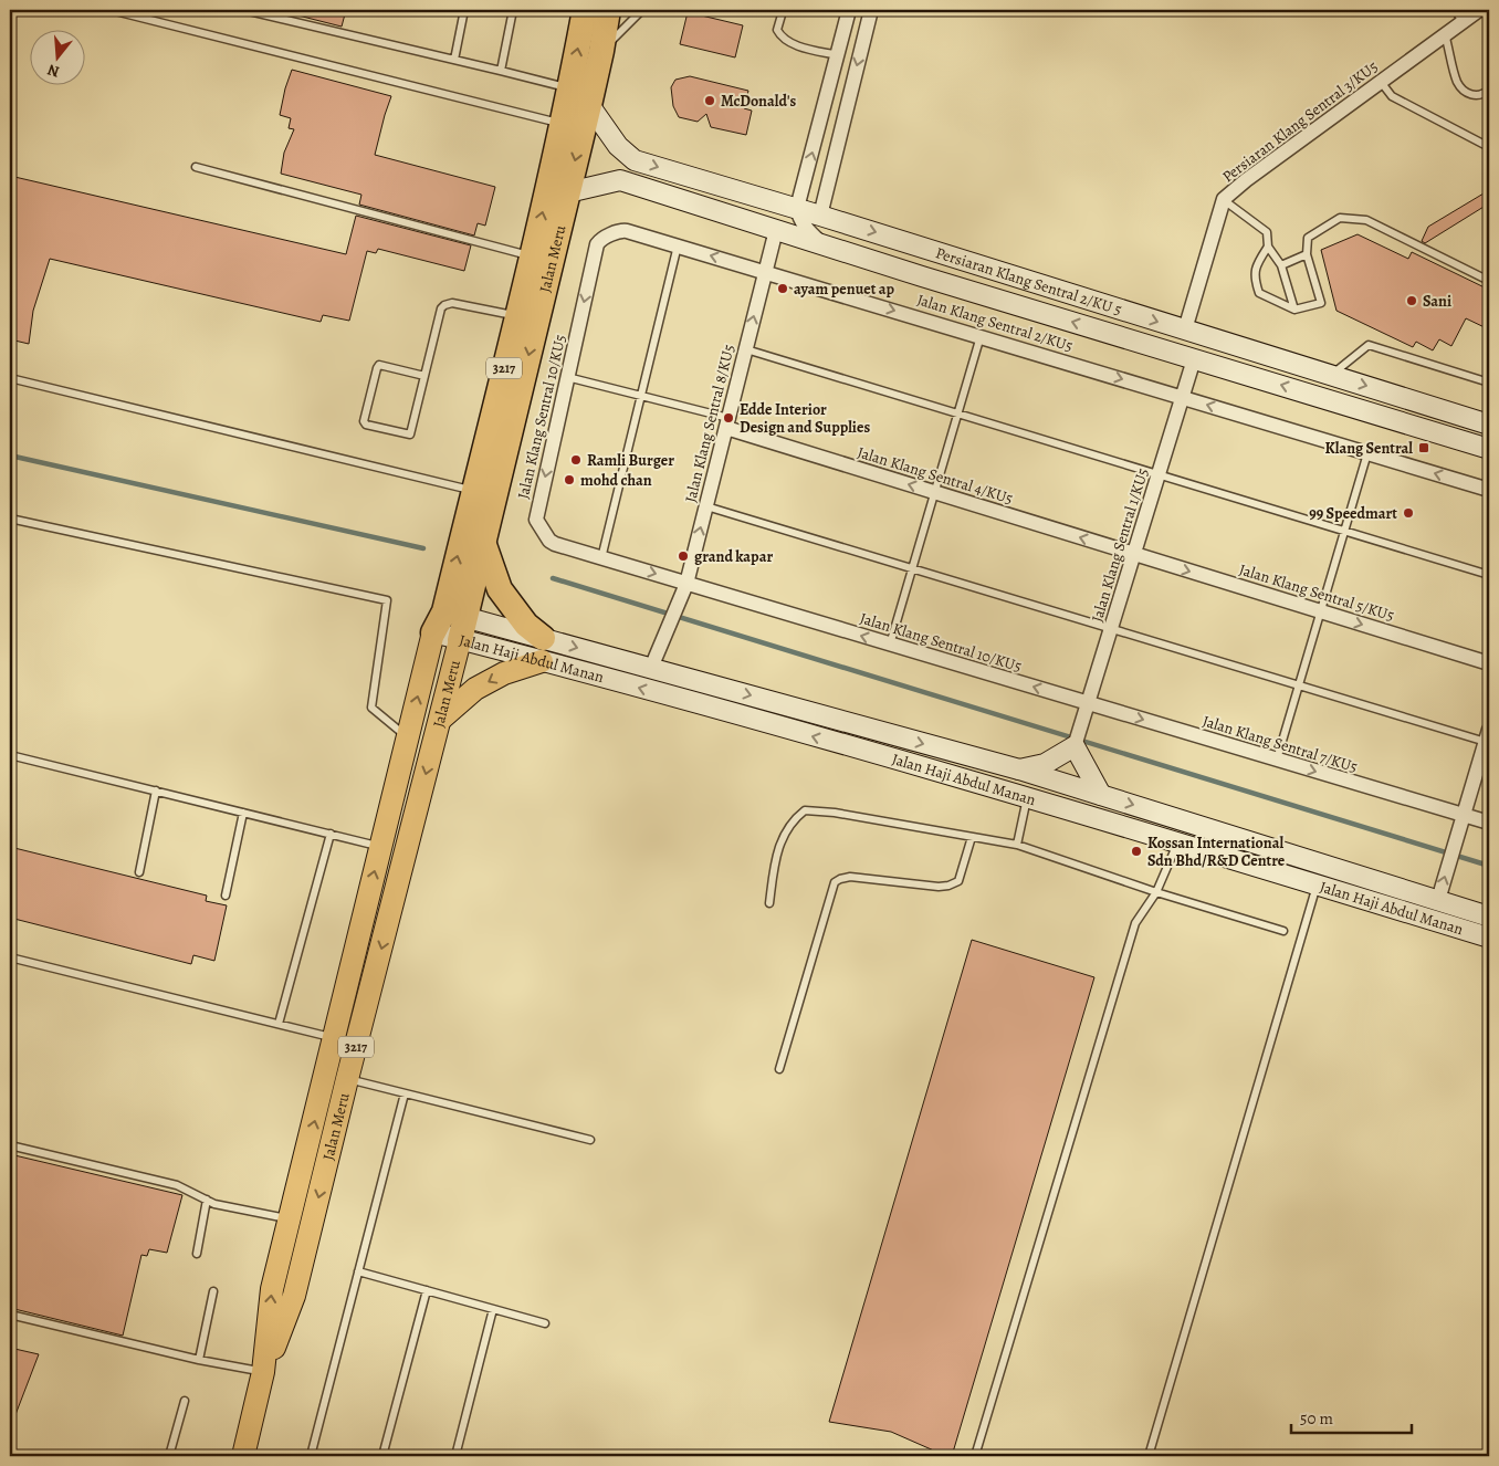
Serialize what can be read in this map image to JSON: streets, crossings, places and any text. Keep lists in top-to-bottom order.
{
  "streets": {
    "highway": ["Jalan Meru", "3217"],
    "street": [
      "Persiaran Klang Sentral 3/KU5",
      "Persiaran Klang Sentral 2/KU 5",
      "Jalan Klang Sentral 2/KU5",
      "Jalan Klang Sentral 10/KU5",
      "Jalan Klang Sentral 8/KU5",
      "Jalan Klang Sentral 4/KU5",
      "Jalan Klang Sentral 1/KU5",
      "Jalan Klang Sentral 5/KU5",
      "Jalan Haji Abdul Manan",
      "Jalan Klang Sentral 7/KU5"
    ]
  },
  "crossings": [
    ["Persiaran Klang Sentral 3/KU5", "Persiaran Klang Sentral 2/KU 5"],
    ["Jalan Meru", "Persiaran Klang Sentral 2/KU 5"],
    ["Jalan Meru", "Jalan Haji Abdul Manan"],
    ["Persiaran Klang Sentral 2/KU 5", "Jalan Klang Sentral 8/KU5"],
    ["Persiaran Klang Sentral 2/KU 5", "Jalan Klang Sentral 1/KU5"],
    ["Jalan Klang Sentral 2/KU5", "Jalan Klang Sentral 10/KU5"],
    ["Jalan Klang Sentral 2/KU5", "Jalan Klang Sentral 8/KU5"],
    ["Jalan Klang Sentral 2/KU5", "Jalan Klang Sentral 1/KU5"],
    ["Jalan Klang Sentral 10/KU5", "Jalan Klang Sentral 8/KU5"],
    ["Jalan Klang Sentral 10/KU5", "Jalan Klang Sentral 1/KU5"],
    ["Jalan Klang Sentral 10/KU5", "Jalan Klang Sentral 7/KU5"],
    ["Jalan Klang Sentral 8/KU5", "Jalan Klang Sentral 4/KU5"],
    ["Jalan Klang Sentral 8/KU5", "Jalan Haji Abdul Manan"],
    ["Jalan Klang Sentral 4/KU5", "Jalan Klang Sentral 1/KU5"],
    ["Jalan Klang Sentral 4/KU5", "Jalan Klang Sentral 5/KU5"],
    ["Jalan Klang Sentral 1/KU5", "Jalan Klang Sentral 5/KU5"],
    ["Jalan Klang Sentral 1/KU5", "Jalan Klang Sentral 7/KU5"]
  ],
  "one_way": ["Jalan Klang Sentral 4/KU5", "Jalan Klang Sentral 5/KU5", "Jalan Klang Sentral 7/KU5"],
  "places": {
    "other": [
      "McDonald's",
      "ayam penuet ap",
      "Sani",
      "Edde Interior Design and Supplies",
      "Ramli Burger",
      "mohd chan",
      "99 Speedmart",
      "grand kapar",
      "Kossan International Sdn Bhd/R&D Centre"
    ],
    "transit": ["Klang Sentral"]
  },
  "scale_bar": "50 m",
  "north": "bottom"
}
